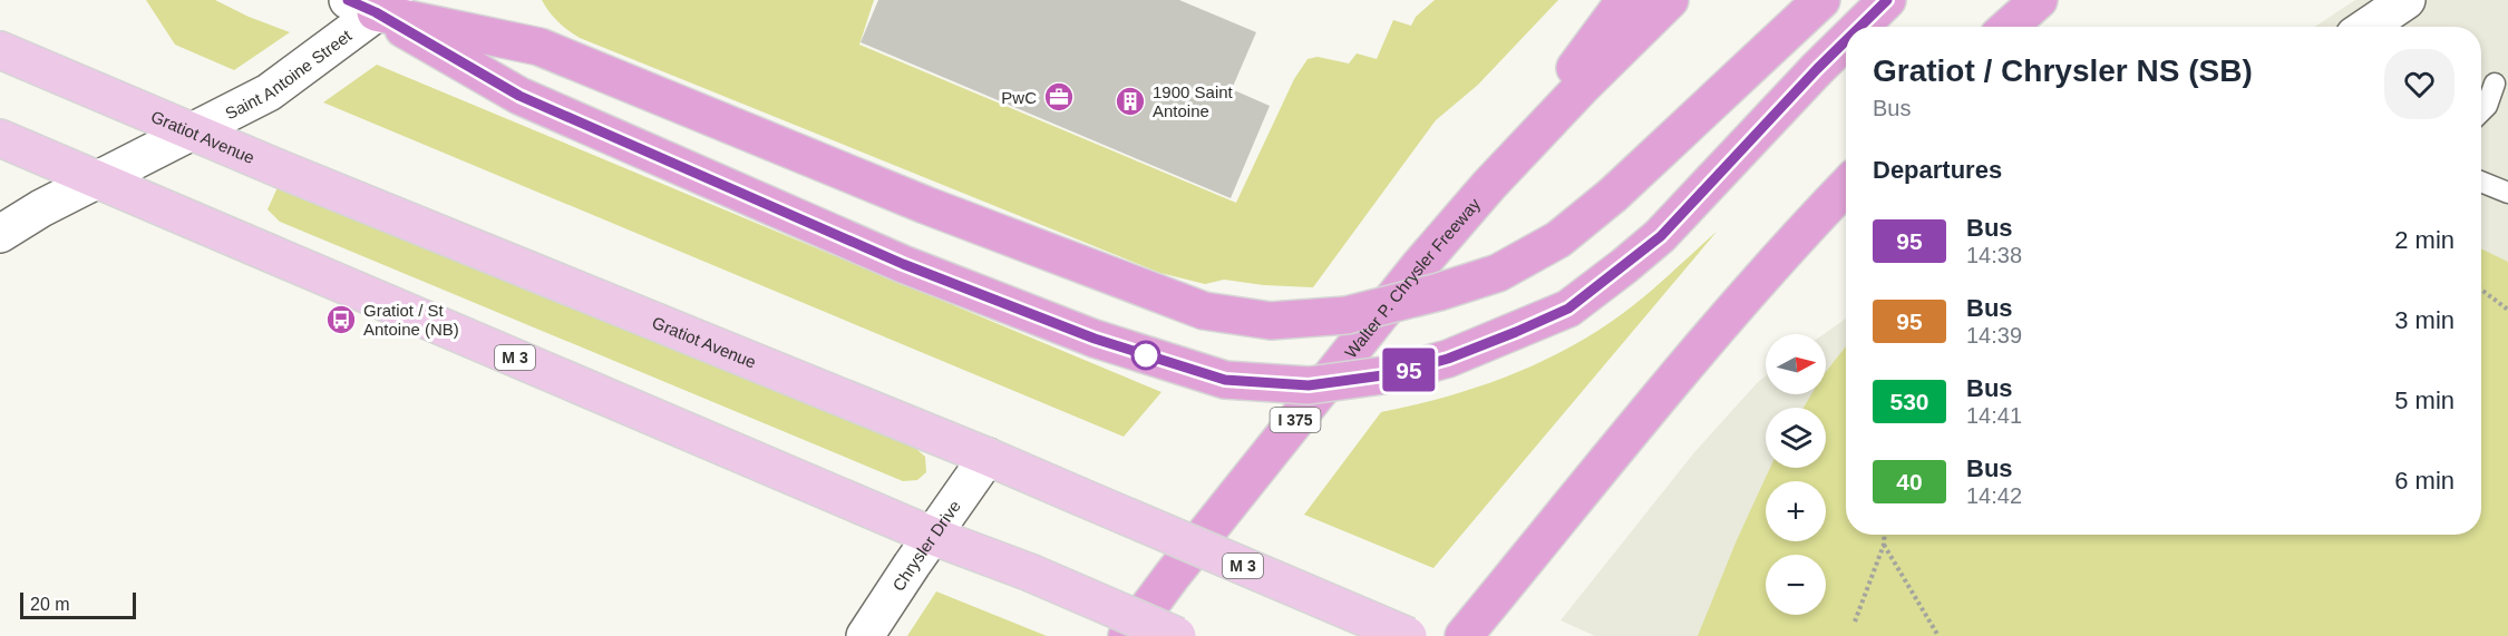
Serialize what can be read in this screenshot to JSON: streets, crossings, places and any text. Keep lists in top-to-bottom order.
{
  "streets": {
    "highway": ["Walter P. Chrysler Freeway", "I 375"],
    "main road": ["Gratiot Avenue", "M 3"],
    "street": ["Saint Antoine Street", "Chrysler Drive"]
  },
  "crossings": [
    ["Saint Antoine Street", "Gratiot Avenue"],
    ["Saint Antoine Street", "M 3"],
    ["Gratiot Avenue", "Chrysler Drive"],
    ["M 3", "Chrysler Drive"]
  ],
  "places": {
    "office": ["PwC"],
    "building": ["1900 Saint Antoine"],
    "bus stop": ["Gratiot / St Antoine (NB)"]
  },
  "lines": ["bus line 95"],
  "scale_bar": "20 m",
  "north": "right",
  "page": {
    "on_map": "95",
    "heading": [
      ["Gratiot / Chrysler NS (SB)", "Bus"],
      "Departures"
    ],
    "list": [
      {
        "mark": "95",
        "name": "Bus",
        "note": "14:38",
        "value": "2 min"
      },
      {
        "mark": "95",
        "name": "Bus",
        "note": "14:39",
        "value": "3 min"
      },
      {
        "mark": "530",
        "name": "Bus",
        "note": "14:41",
        "value": "5 min"
      },
      {
        "mark": "40",
        "name": "Bus",
        "note": "14:42",
        "value": "6 min"
      }
    ],
    "map_buttons": ["+", "−"],
    "scale": "20 m"
  }
}
